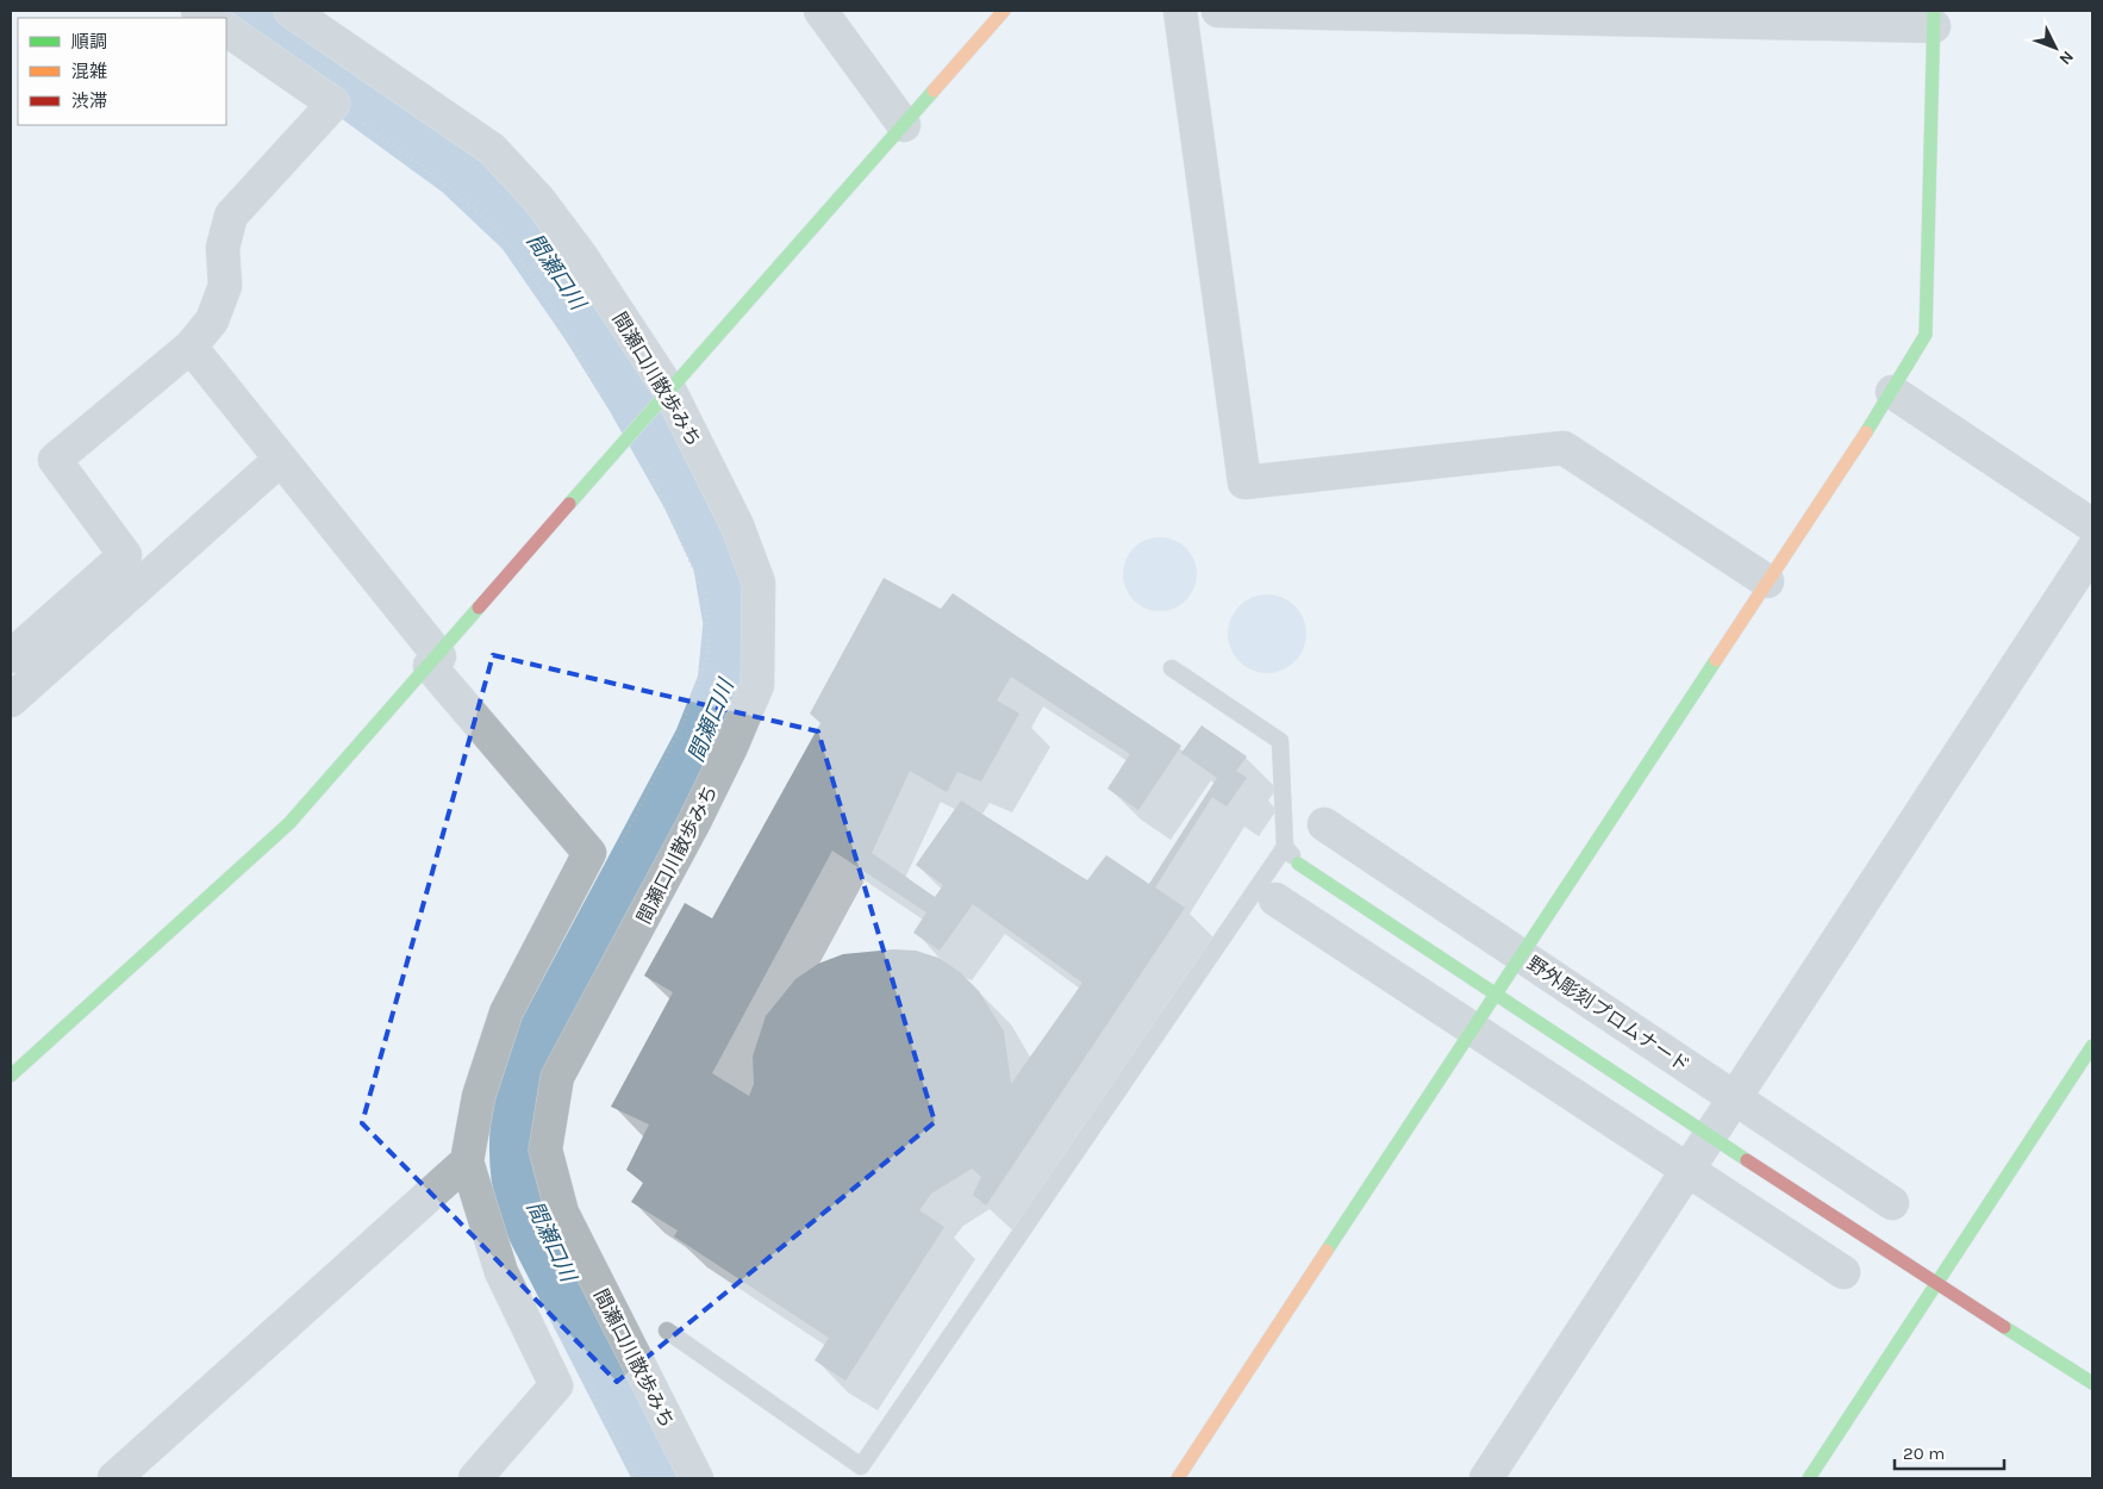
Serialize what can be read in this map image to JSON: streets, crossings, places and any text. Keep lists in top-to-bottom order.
{
  "streets": {
    "street": ["間瀬口川散歩みち", "野外彫刻プロムナード"]
  },
  "water": ["間瀬口川"],
  "legend": ["順調", "混雑", "渋滞"],
  "scale_bar": "20 m",
  "north": "bottom right"
}
